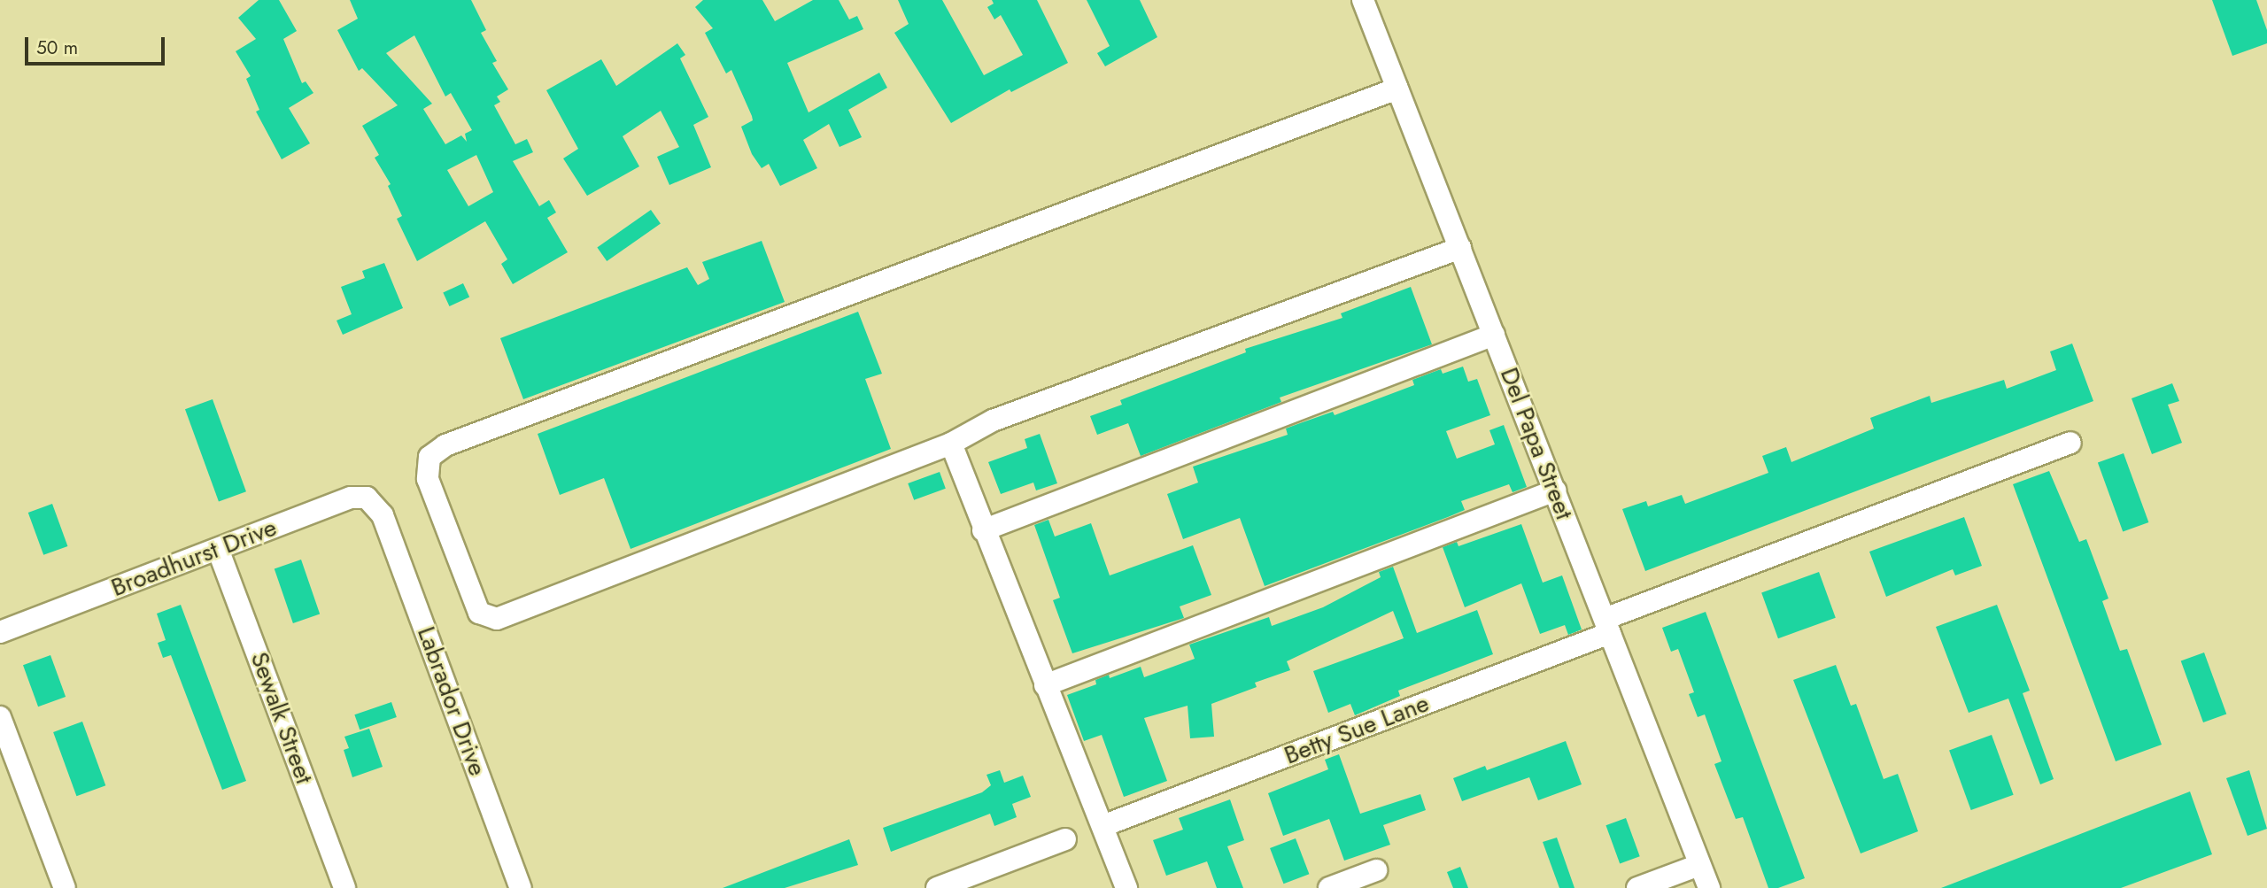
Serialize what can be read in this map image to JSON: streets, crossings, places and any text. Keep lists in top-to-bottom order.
{
  "streets": {
    "street": [
      "Del Papa Street",
      "Broadhurst Drive",
      "Labrador Drive",
      "Sewalk Street",
      "Betty Sue Lane"
    ]
  },
  "crossings": [
    ["Del Papa Street", "Betty Sue Lane"],
    ["Broadhurst Drive", "Labrador Drive"],
    ["Broadhurst Drive", "Sewalk Street"]
  ],
  "scale_bar": "50 m"
}
